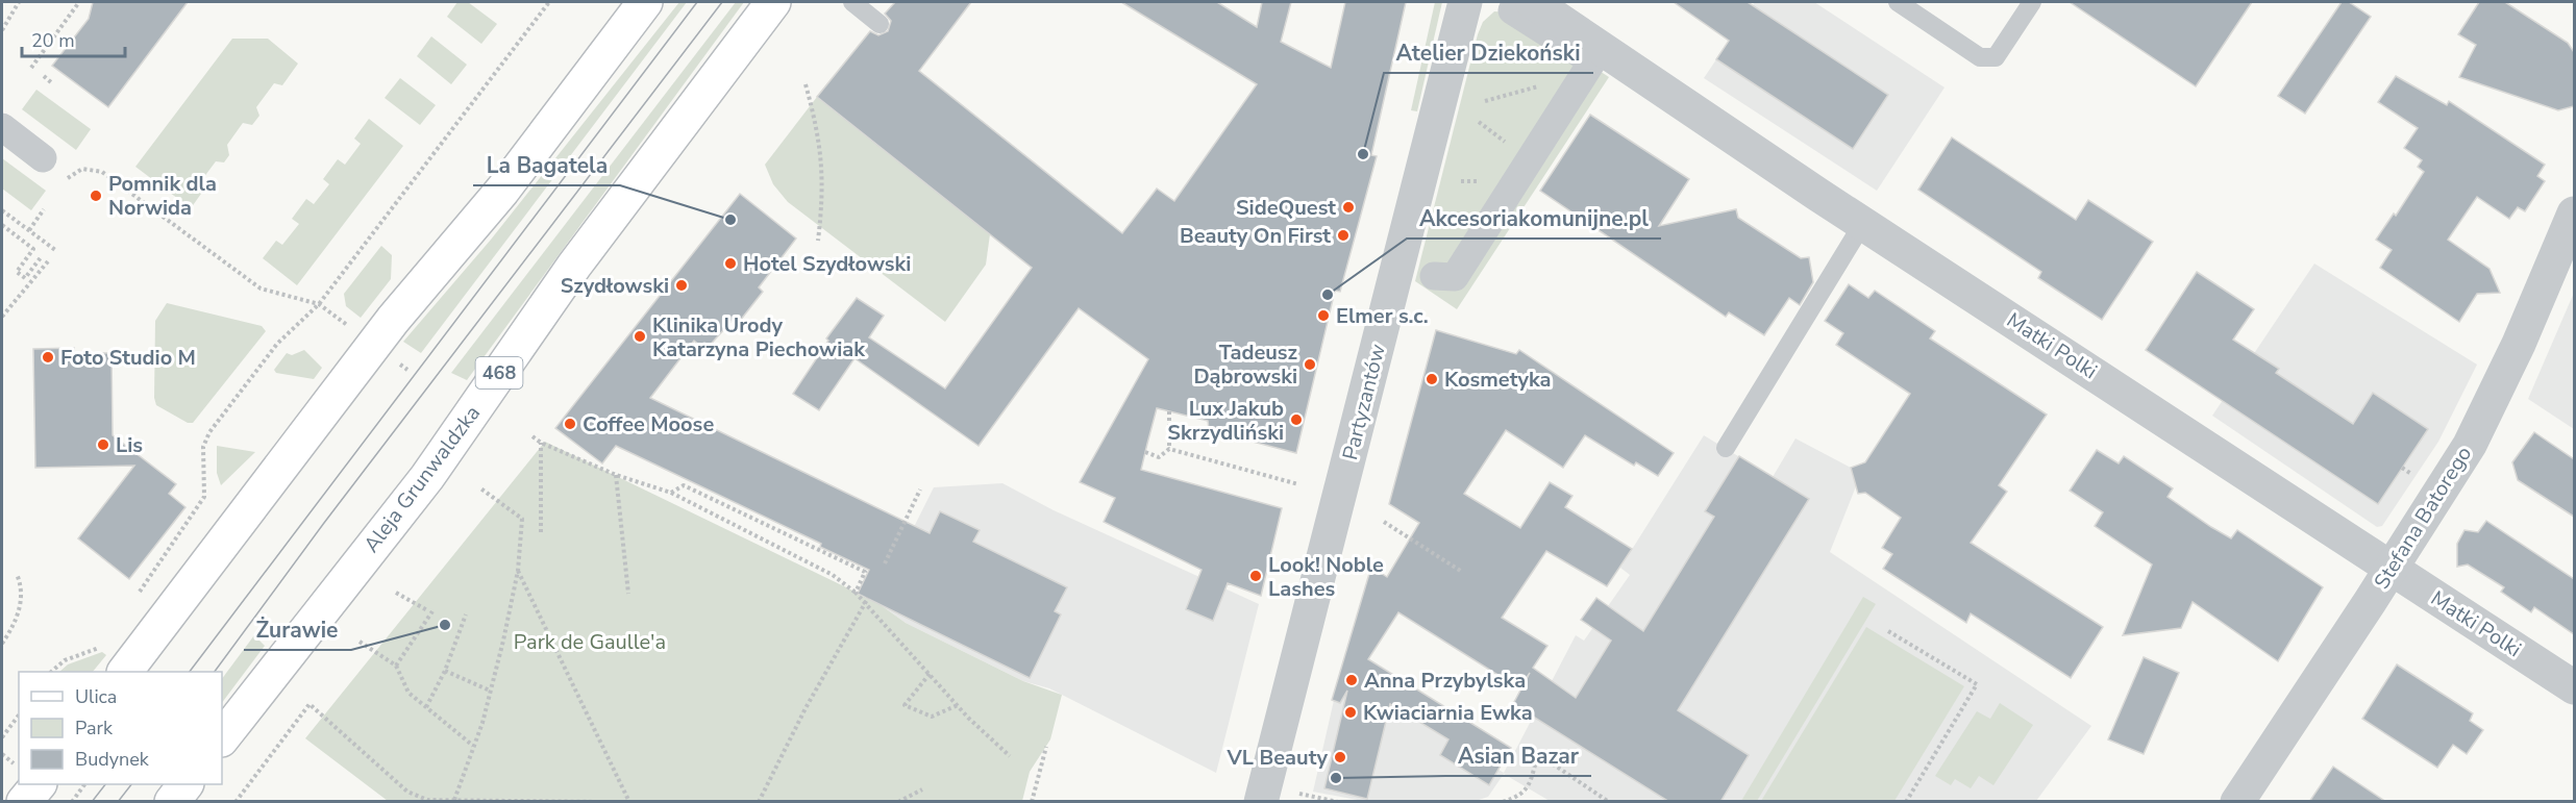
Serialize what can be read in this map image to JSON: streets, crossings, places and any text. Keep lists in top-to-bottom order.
{
  "streets": {
    "main road": ["468", "Aleja Grunwaldzka"],
    "street": ["Matki Polki", "Partyzantów", "Stefana Batorego"]
  },
  "crossings": [
    ["Matki Polki", "Stefana Batorego"]
  ],
  "parks": ["Park de Gaulle'a"],
  "places": [
    "Atelier Dziekoński",
    "Pomnik dla Norwida",
    "SideQuest",
    "La Bagatela",
    "Beauty On First",
    "Hotel Szydłowski",
    "Szydłowski",
    "Akcesoriakomunijne.pl",
    "Elmer s.c.",
    "Klinika Urody Katarzyna Piechowiak",
    "Foto Studio M",
    "Tadeusz Dąbrowski",
    "Kosmetyka",
    "Lux Jakub Skrzydliński",
    "Coffee Moose",
    "Lis",
    "Look! Noble Lashes",
    "Żurawie",
    "Anna Przybylska",
    "Kwiaciarnia Ewka",
    "VL Beauty",
    "Asian Bazar"
  ],
  "legend": ["Ulica", "Park", "Budynek"],
  "scale_bar": "20 m"
}
